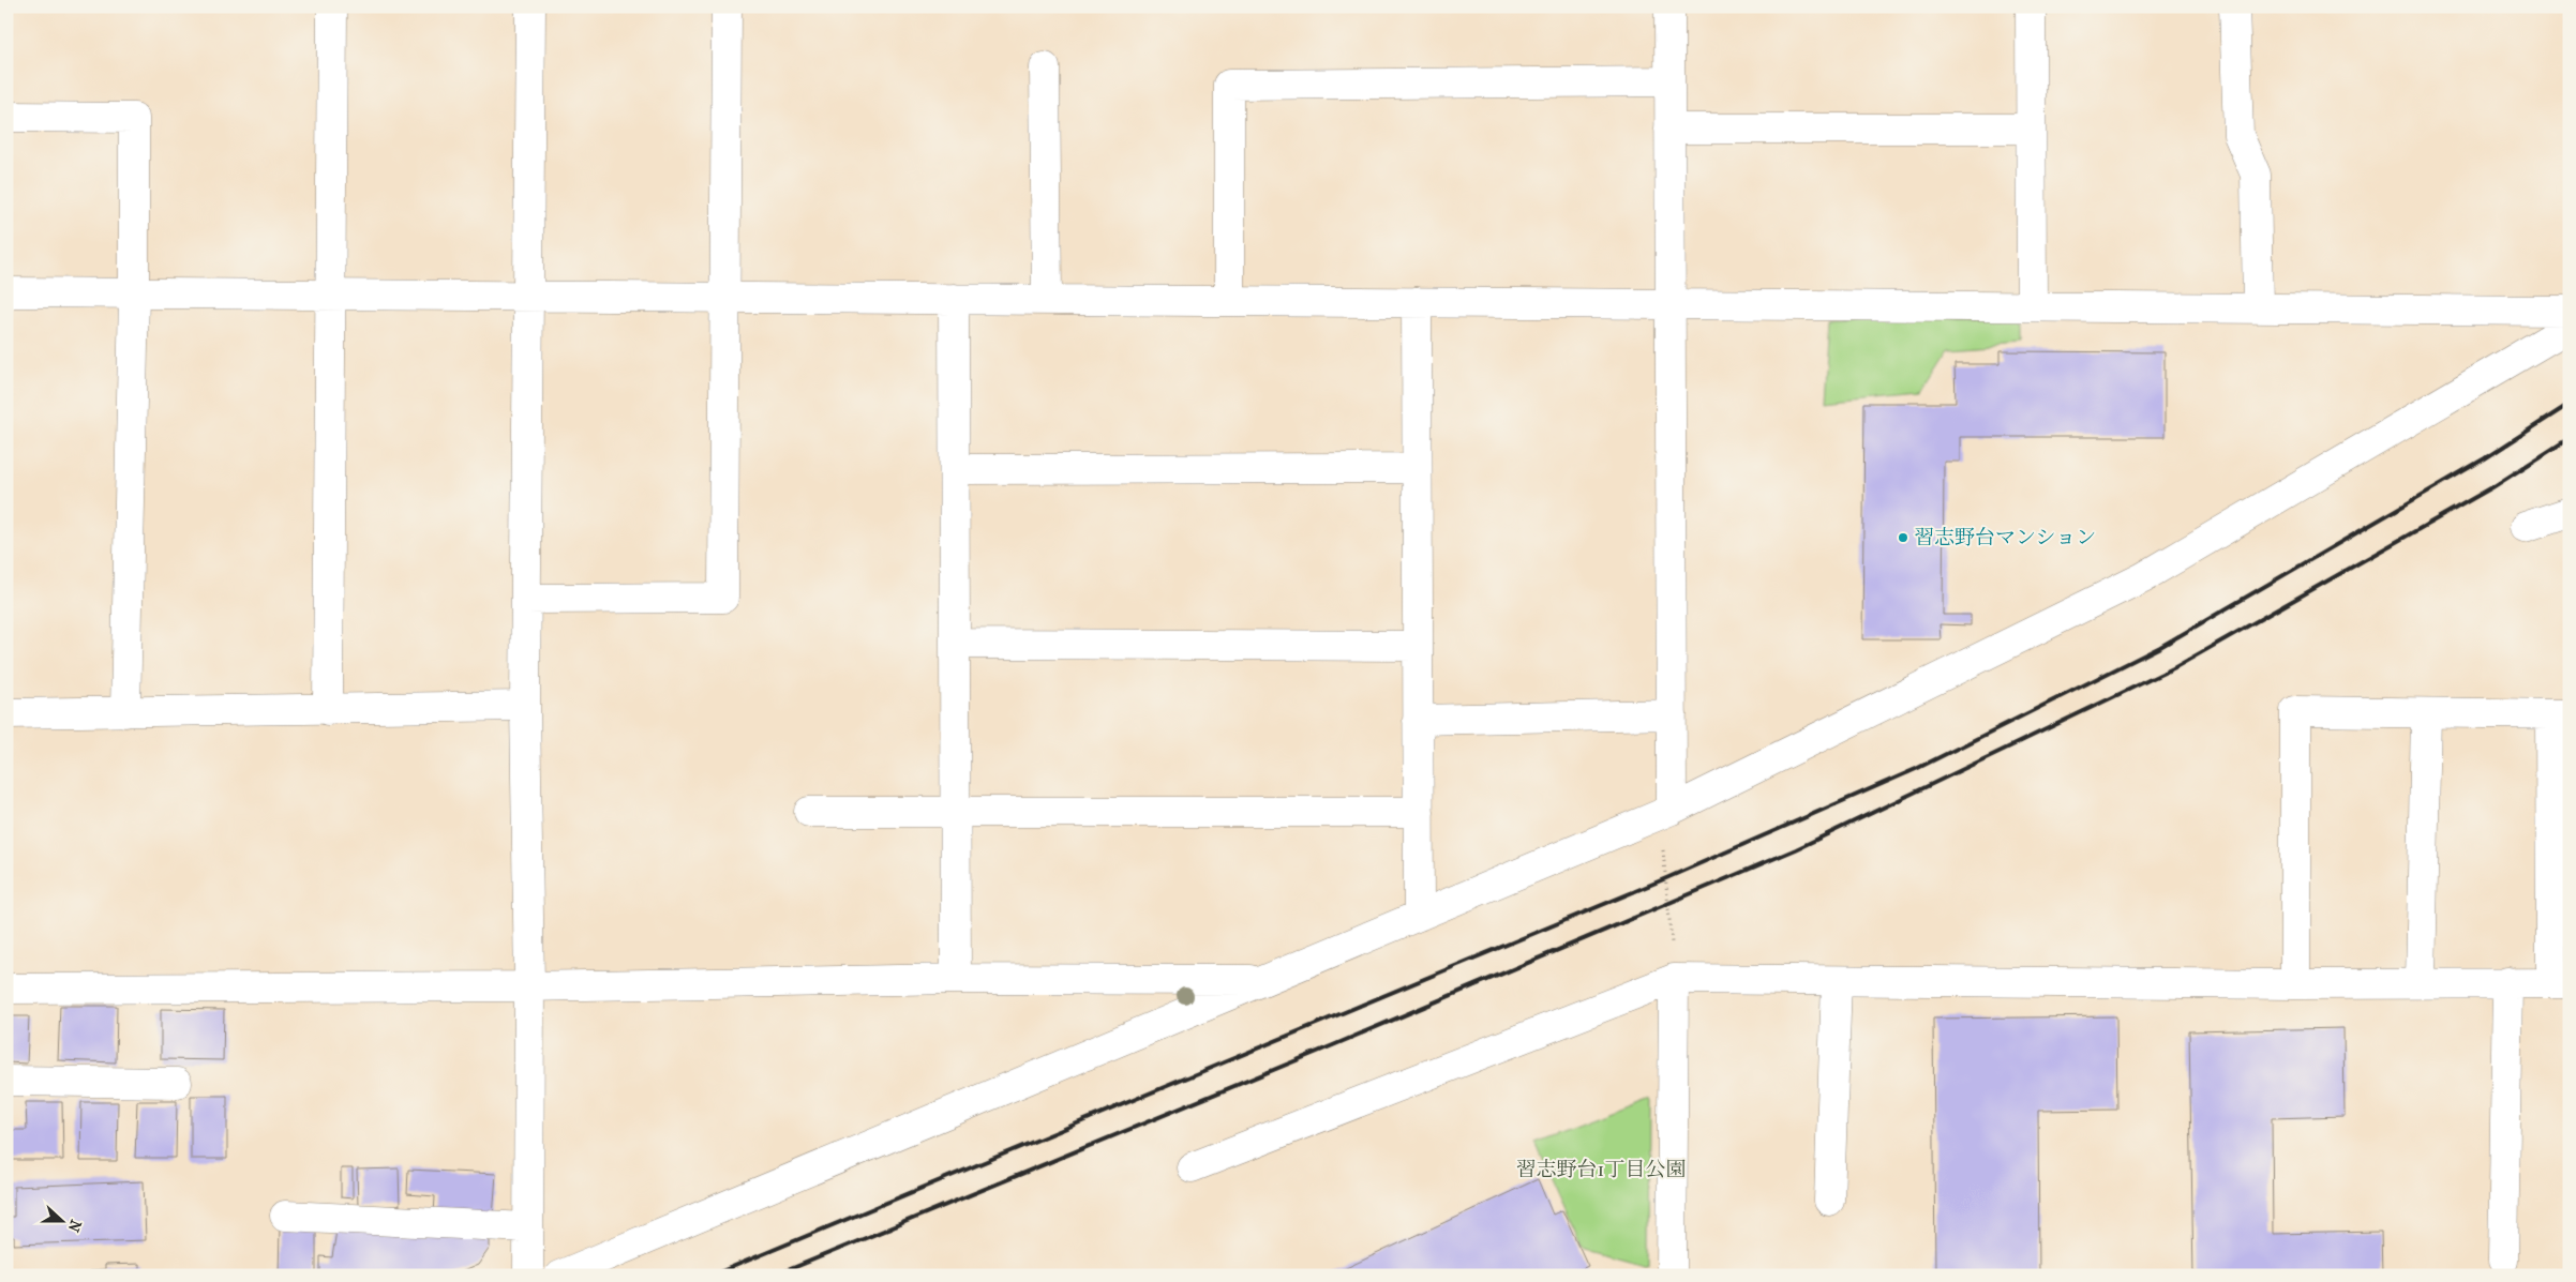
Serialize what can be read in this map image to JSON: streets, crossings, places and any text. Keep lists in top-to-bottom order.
{
  "parks": ["習志野台1丁目公園"],
  "places": ["習志野台マンション"],
  "north": "right"
}
